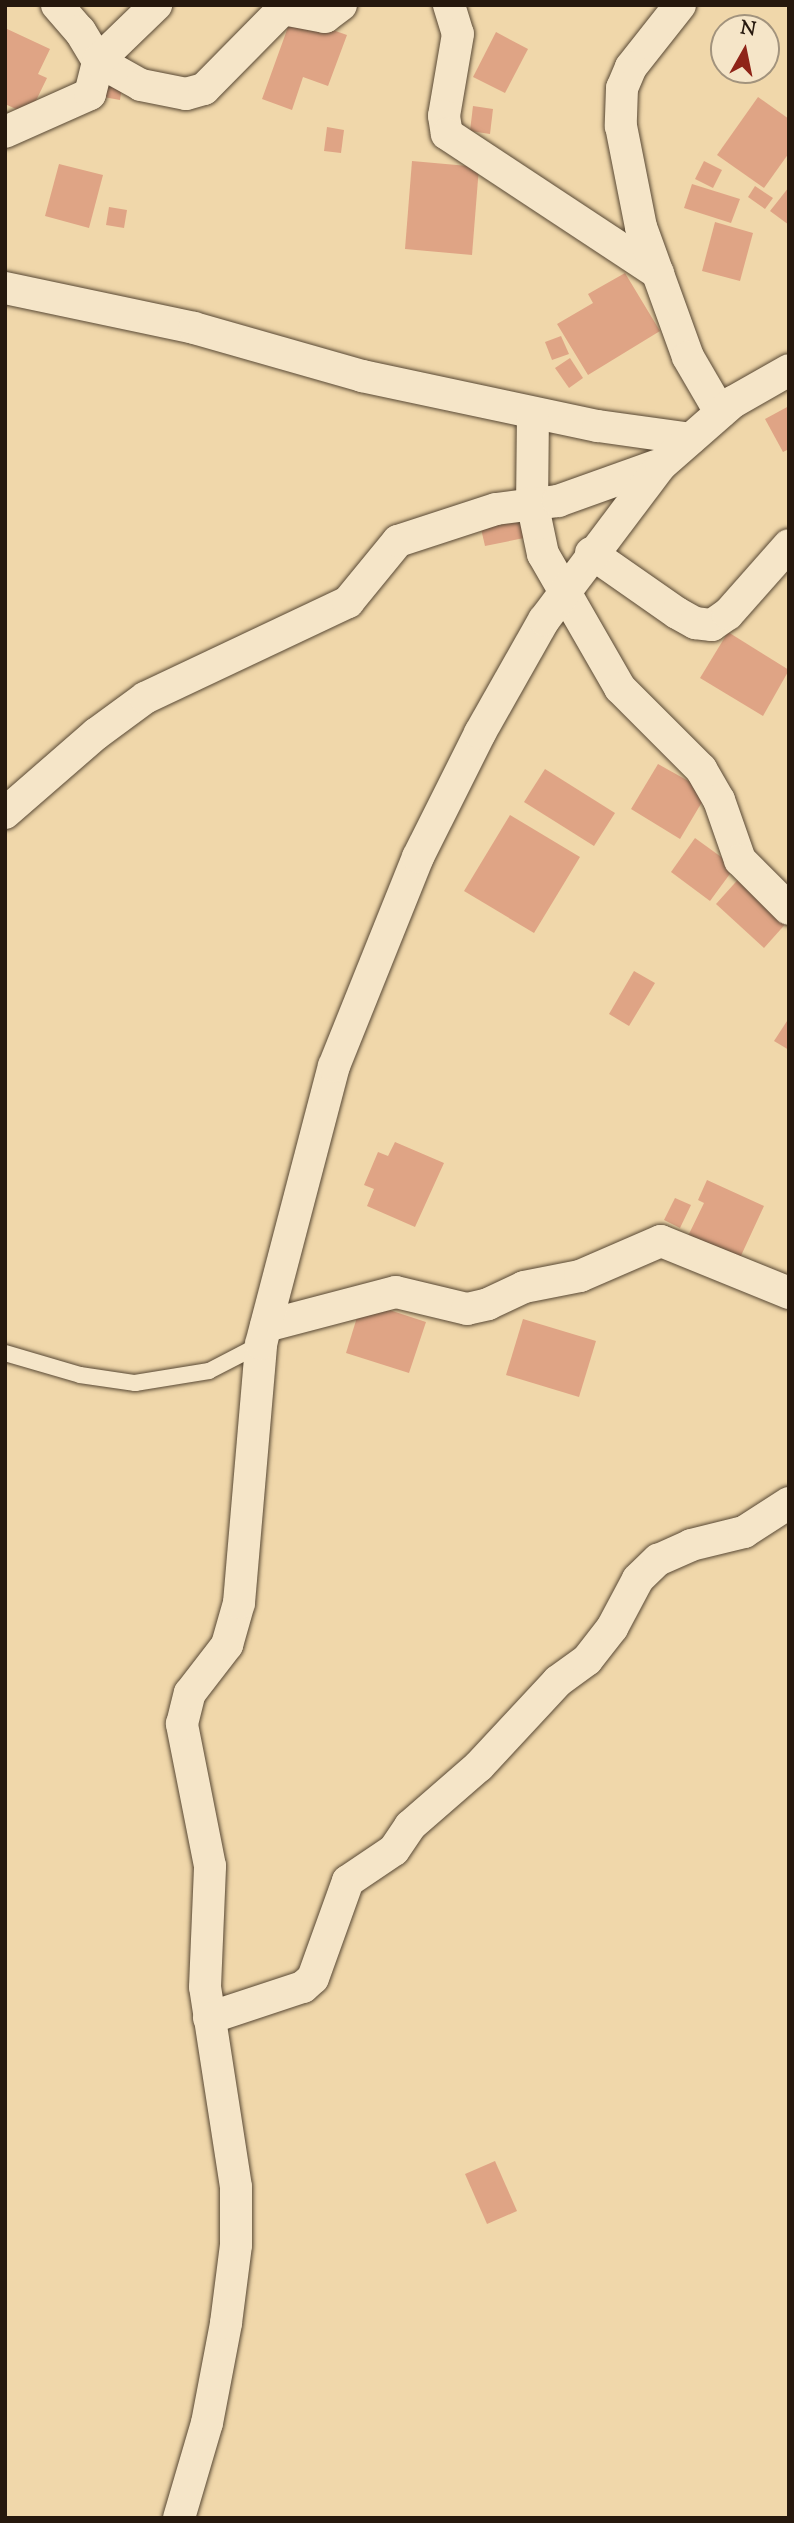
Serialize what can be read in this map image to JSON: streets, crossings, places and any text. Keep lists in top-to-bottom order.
{
  "north": "top"
}
